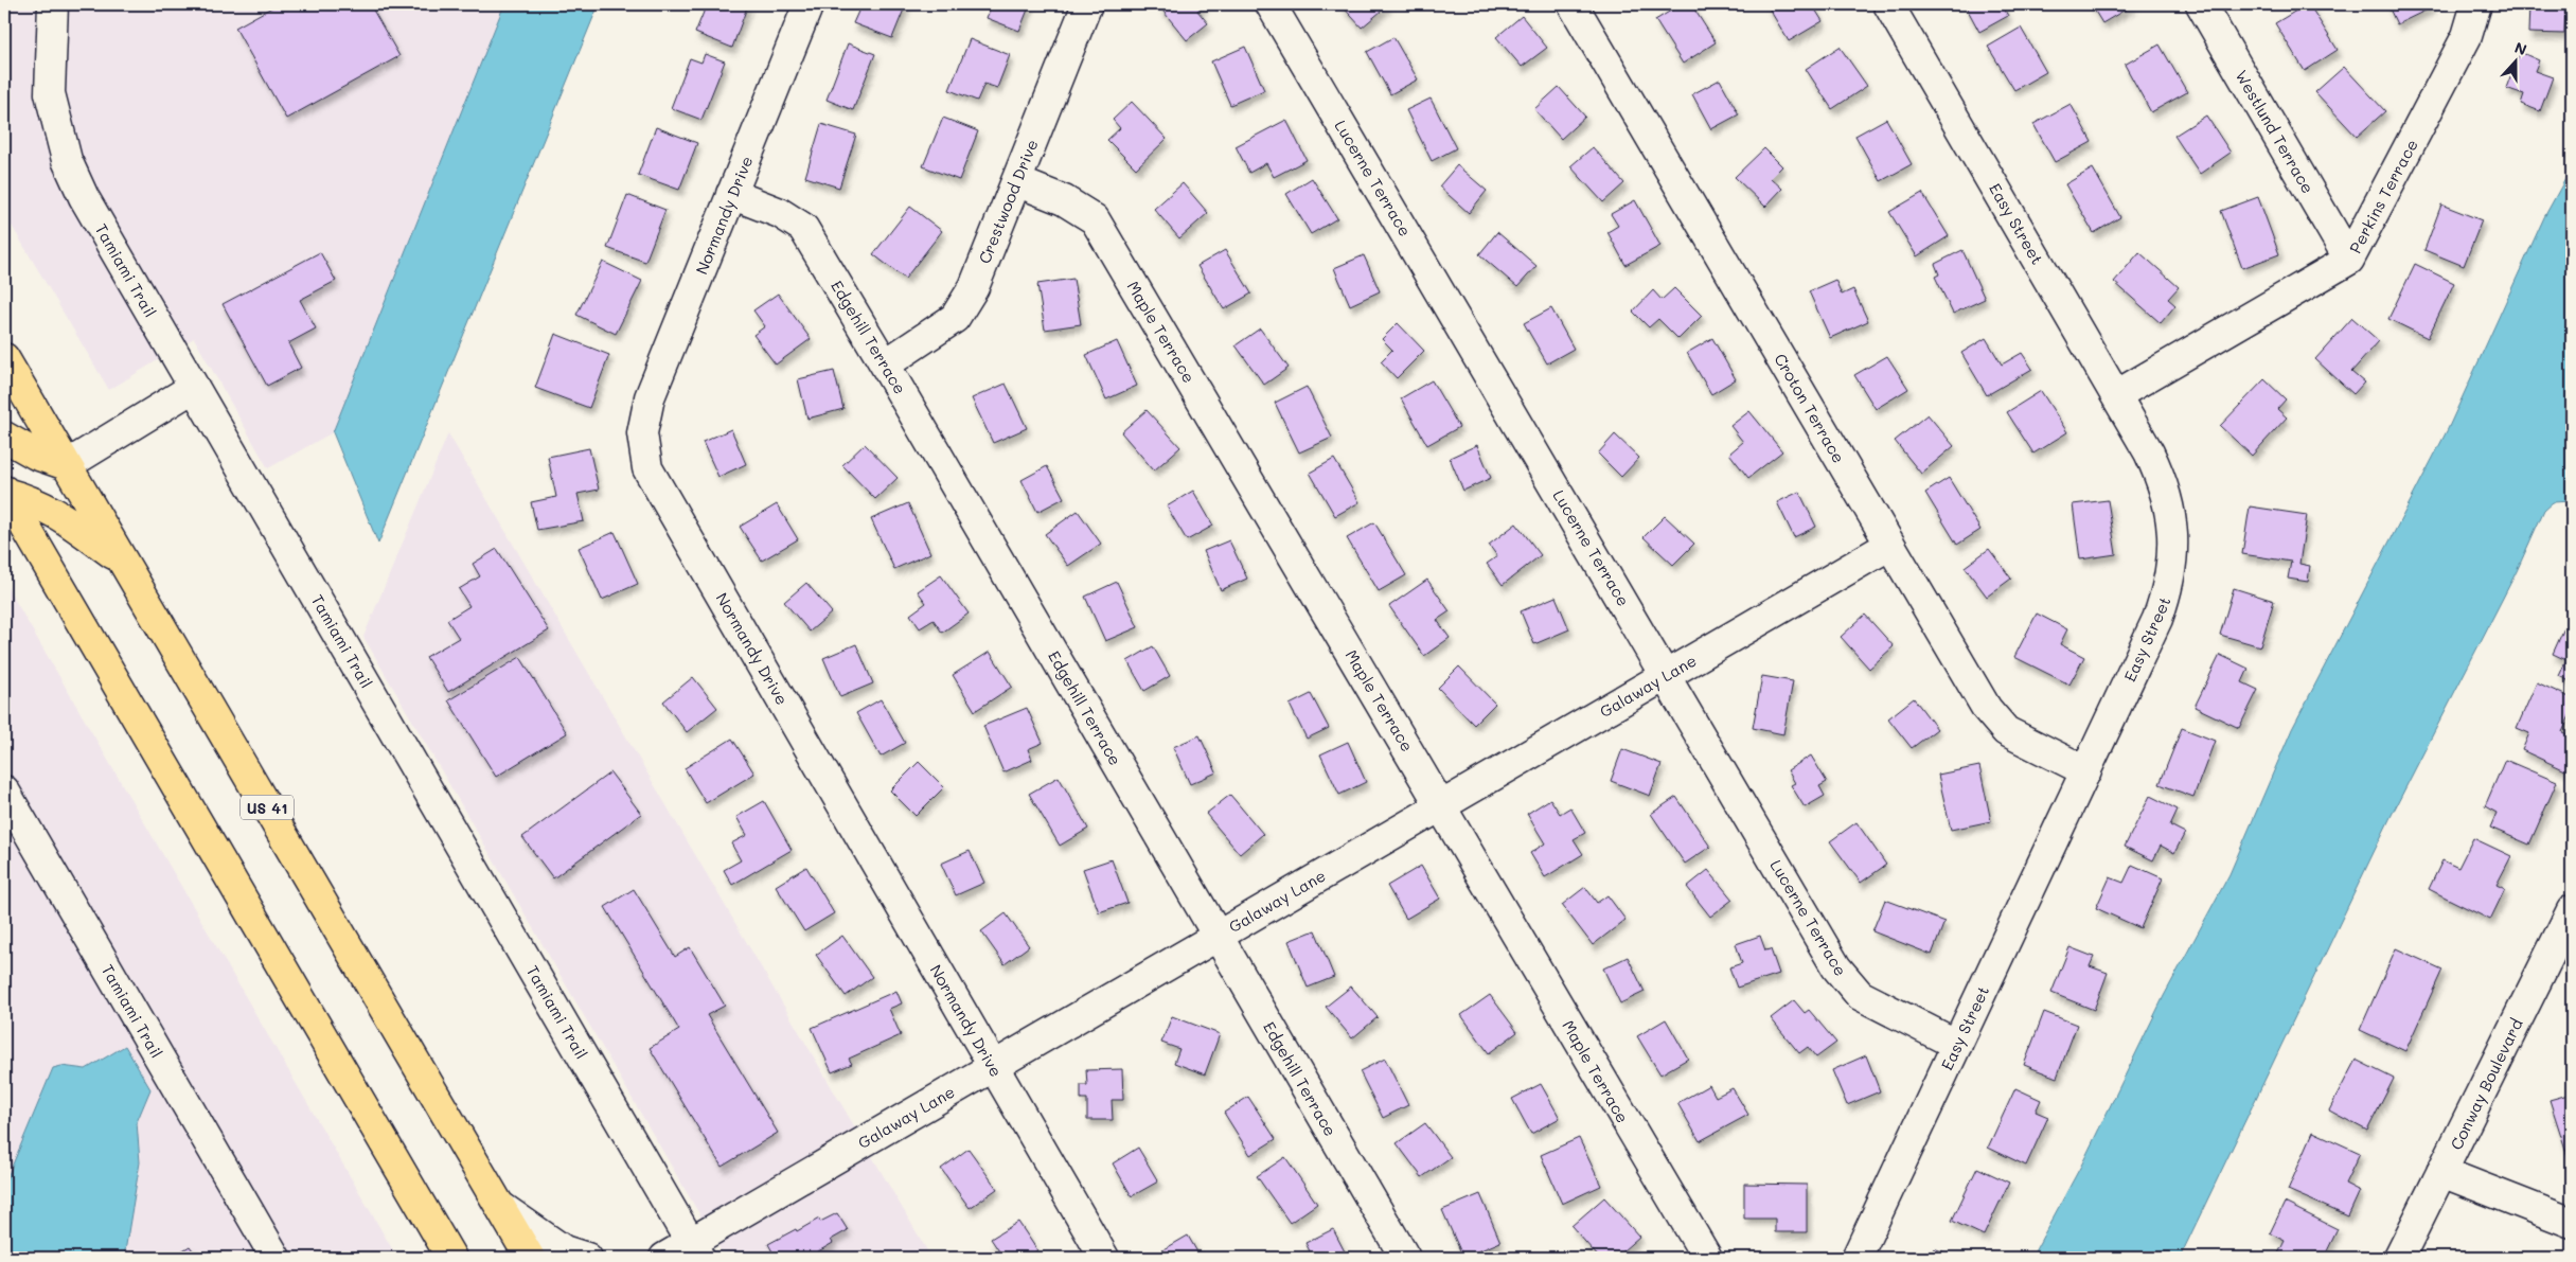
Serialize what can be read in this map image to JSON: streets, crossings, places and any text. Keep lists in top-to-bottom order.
{
  "streets": {
    "main road": ["US 41"],
    "street": [
      "Westlund Terrace",
      "Lucerne Terrace",
      "Perkins Terrace",
      "Crestwood Drive",
      "Normandy Drive",
      "Easy Street",
      "Tamiami Trail",
      "Maple Terrace",
      "Edgehill Terrace",
      "Croton Terrace",
      "Galaway Lane",
      "Conway Boulevard"
    ]
  },
  "crossings": [
    ["Westlund Terrace", "Perkins Terrace"],
    ["Lucerne Terrace", "Easy Street"],
    ["Lucerne Terrace", "Galaway Lane"],
    ["Perkins Terrace", "Easy Street"],
    ["Crestwood Drive", "Maple Terrace"],
    ["Crestwood Drive", "Edgehill Terrace"],
    ["Normandy Drive", "Edgehill Terrace"],
    ["Normandy Drive", "Galaway Lane"],
    ["Easy Street", "Croton Terrace"],
    ["Tamiami Trail", "Galaway Lane"],
    ["Maple Terrace", "Galaway Lane"],
    ["Edgehill Terrace", "Galaway Lane"],
    ["Croton Terrace", "Galaway Lane"]
  ],
  "north": "top"
}
